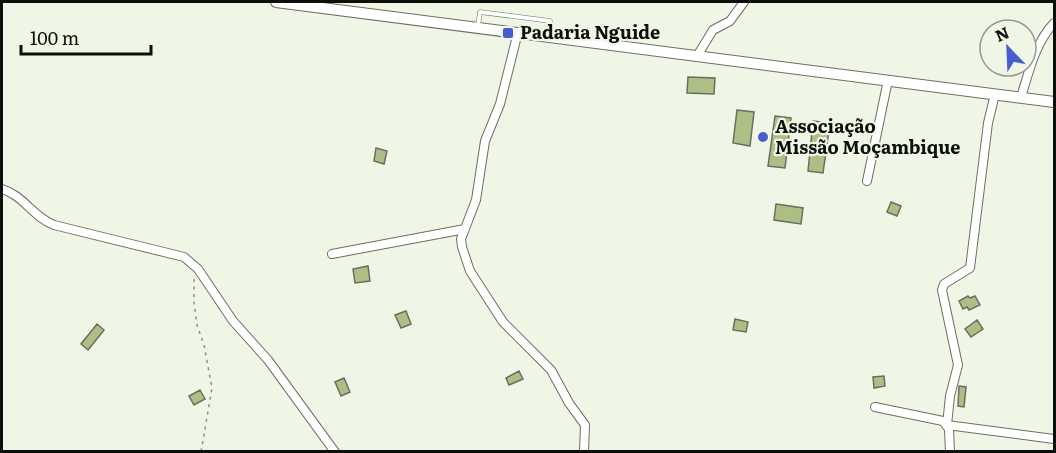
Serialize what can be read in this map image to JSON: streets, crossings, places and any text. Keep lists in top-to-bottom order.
{
  "places": {
    "transit": ["Padaria Nguide"],
    "other": ["Associação Missão Moçambique"]
  },
  "scale_bar": "100 m",
  "north": "top left"
}
